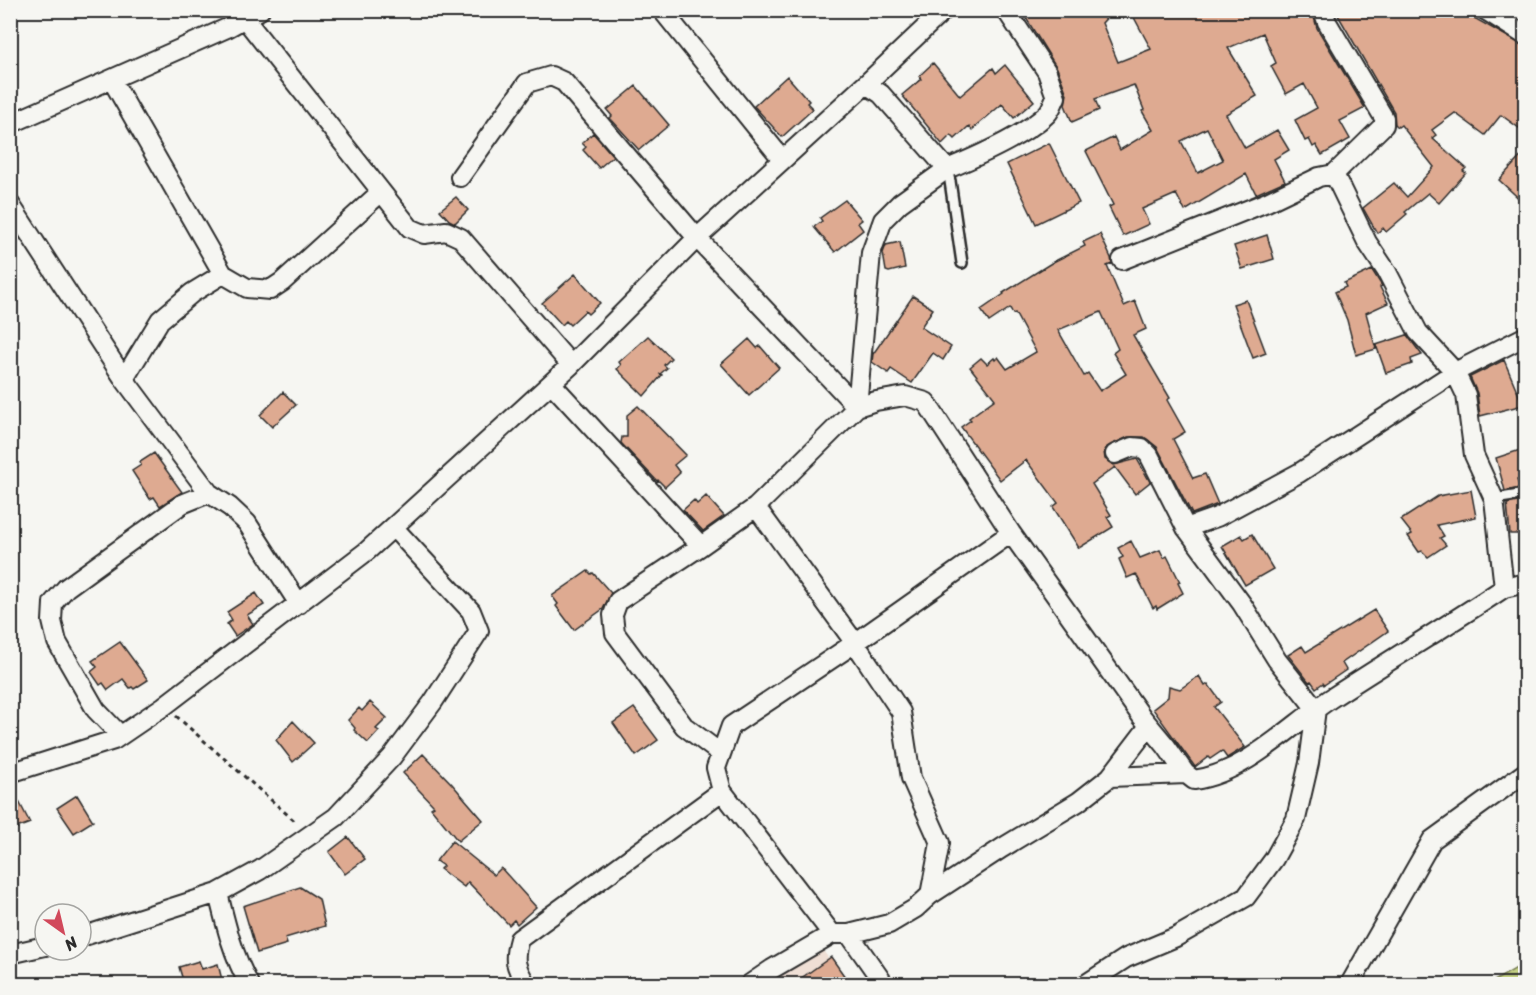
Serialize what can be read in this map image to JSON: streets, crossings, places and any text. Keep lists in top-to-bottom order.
{
  "north": "bottom right"
}
